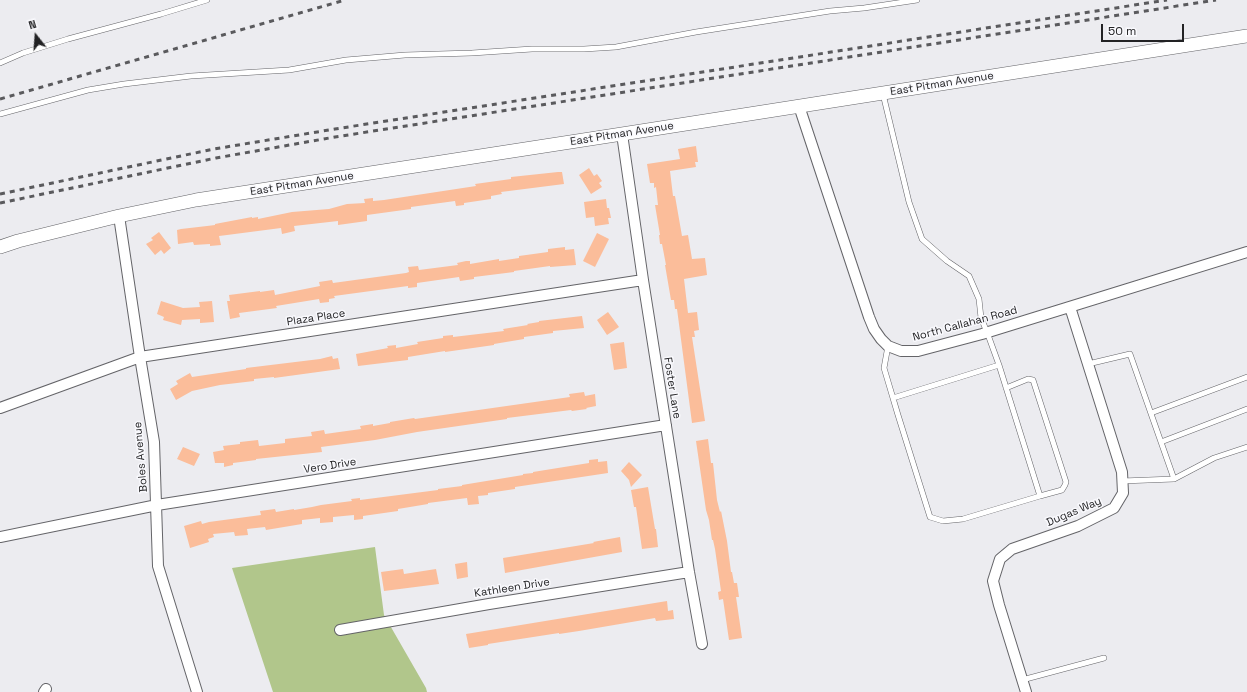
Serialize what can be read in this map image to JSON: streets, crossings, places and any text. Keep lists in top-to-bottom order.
{
  "streets": {
    "street": [
      "East Pitman Avenue",
      "Plaza Place",
      "North Callahan Road",
      "Foster Lane",
      "Boles Avenue",
      "Vero Drive",
      "Dugas Way",
      "Kathleen Drive"
    ]
  },
  "crossings": [
    ["East Pitman Avenue", "Foster Lane"],
    ["East Pitman Avenue", "Boles Avenue"],
    ["Plaza Place", "Foster Lane"],
    ["Plaza Place", "Boles Avenue"],
    ["North Callahan Road", "Dugas Way"],
    ["Foster Lane", "Vero Drive"],
    ["Foster Lane", "Kathleen Drive"],
    ["Boles Avenue", "Vero Drive"]
  ],
  "scale_bar": "50 m",
  "north": "top"
}
